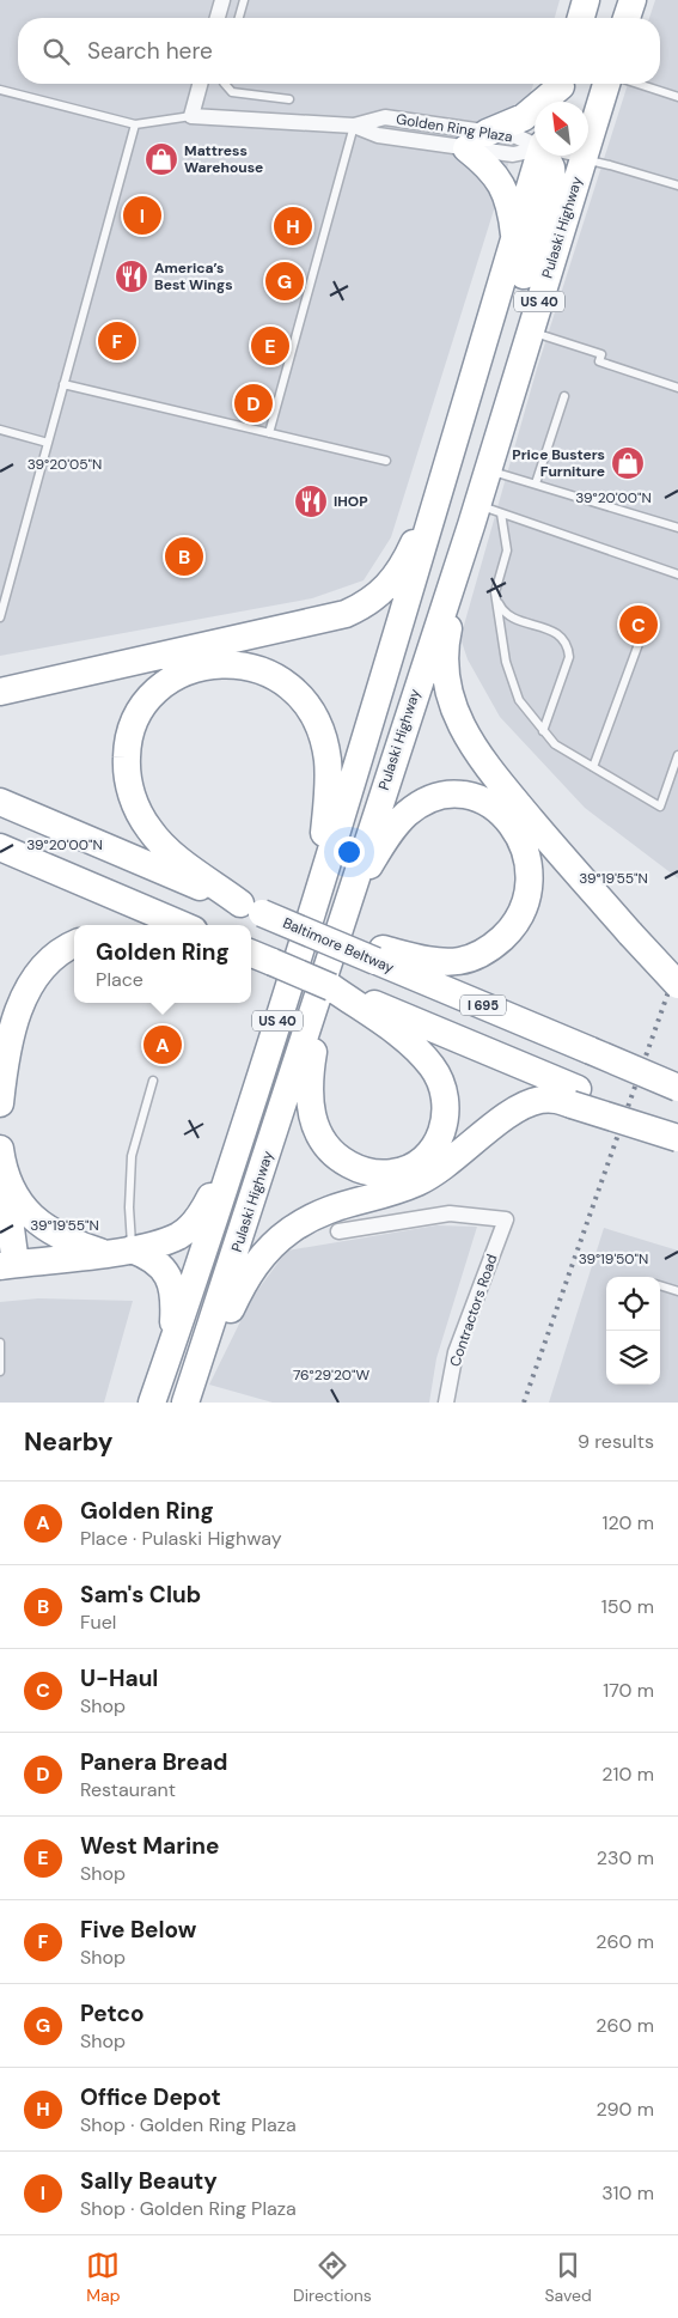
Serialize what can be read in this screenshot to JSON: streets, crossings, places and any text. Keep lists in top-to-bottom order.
{
  "streets": {
    "highway": [
      "Pulaski Highway",
      "US 40",
      "Baltimore Beltway",
      "I 695"
    ],
    "street": ["Golden Ring Plaza", "Contractors Road"]
  },
  "places": {
    "shop": ["Mattress Warehouse", "Price Busters Furniture"],
    "restaurant": ["America’s Best Wings", "IHOP"]
  },
  "north": "top left",
  "page": {
    "search": "Search here",
    "pins": [
      "I",
      "H",
      "G",
      "F",
      "E",
      "D",
      "B",
      "C",
      "A"
    ],
    "popup": ["Golden Ring", "Place"],
    "heading": ["Nearby", "9 results"],
    "list": [
      {
        "mark": "A",
        "name": "Golden Ring",
        "note": "Place · Pulaski Highway",
        "value": "120 m"
      },
      {
        "mark": "B",
        "name": "Sam's Club",
        "note": "Fuel",
        "value": "150 m"
      },
      {
        "mark": "C",
        "name": "U-Haul",
        "note": "Shop",
        "value": "170 m"
      },
      {
        "mark": "D",
        "name": "Panera Bread",
        "note": "Restaurant",
        "value": "210 m"
      },
      {
        "mark": "E",
        "name": "West Marine",
        "note": "Shop",
        "value": "230 m"
      },
      {
        "mark": "F",
        "name": "Five Below",
        "note": "Shop",
        "value": "260 m"
      },
      {
        "mark": "G",
        "name": "Petco",
        "note": "Shop",
        "value": "260 m"
      },
      {
        "mark": "H",
        "name": "Office Depot",
        "note": "Shop · Golden Ring Plaza",
        "value": "290 m"
      },
      {
        "mark": "I",
        "name": "Sally Beauty",
        "note": "Shop · Golden Ring Plaza",
        "value": "310 m"
      }
    ],
    "nav": ["Map", "Directions", "Saved"]
  },
  "coordinates": [
    "39°20'05\"N",
    "39°20'00\"N",
    "39°19'55\"N",
    "39°19'50\"N",
    "76°29'20\"W"
  ]
}
